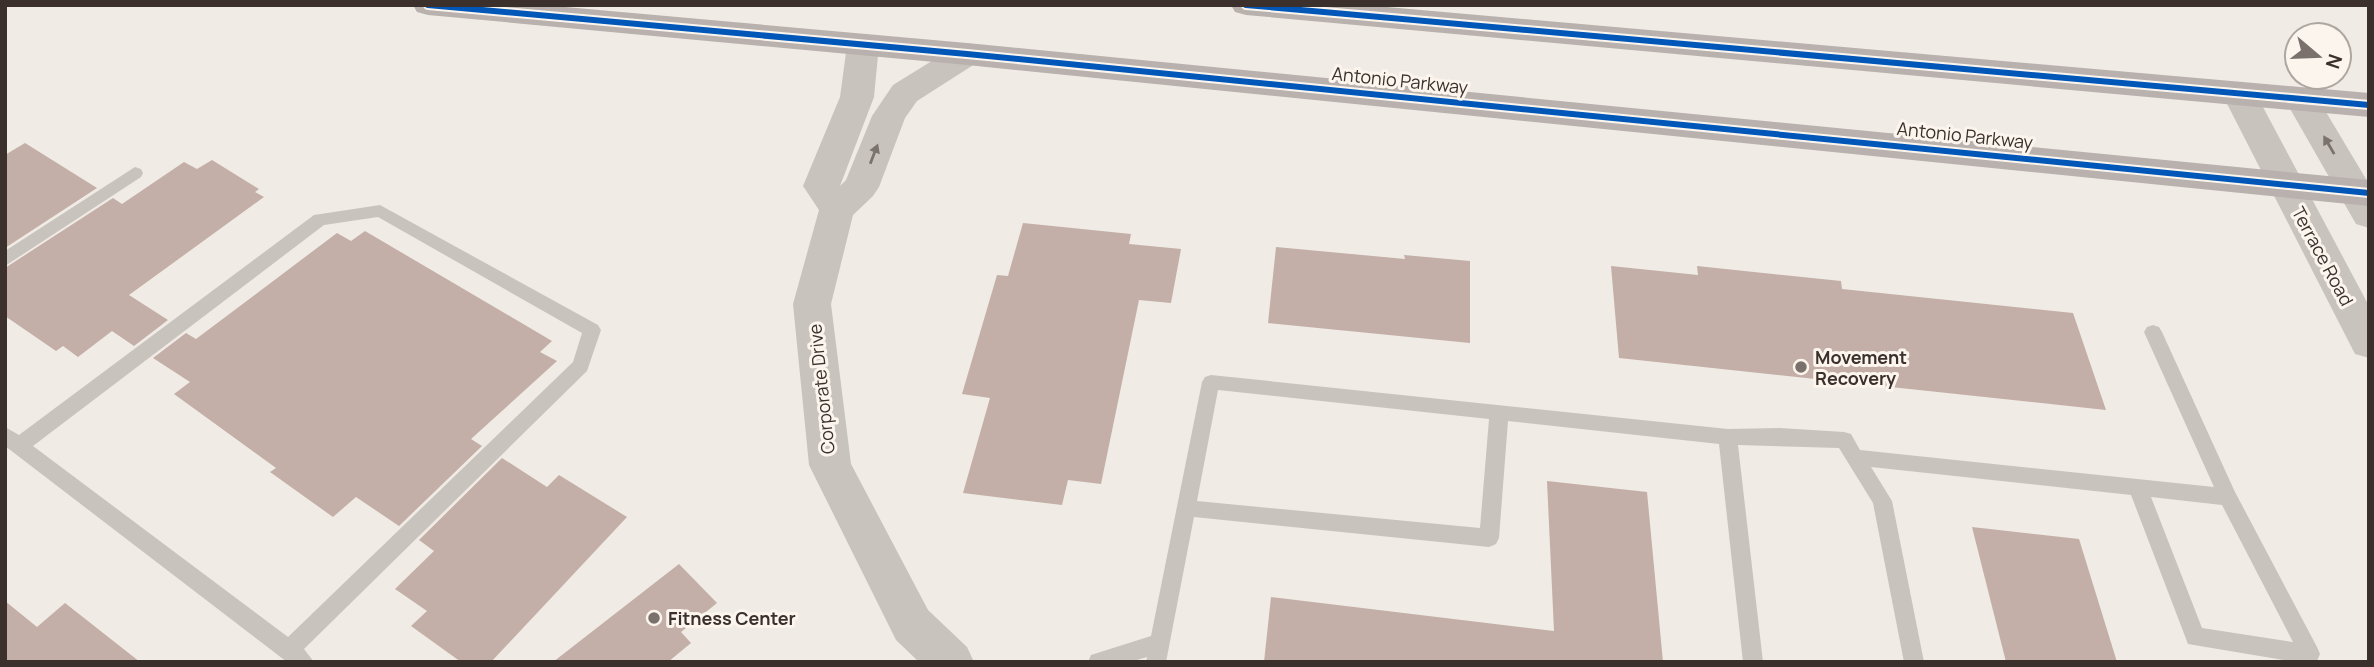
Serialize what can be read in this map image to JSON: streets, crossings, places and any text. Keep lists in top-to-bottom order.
{
  "streets": {
    "main road": ["Antonio Parkway"],
    "street": ["Terrace Road", "Corporate Drive"]
  },
  "crossings": [
    ["Antonio Parkway", "Terrace Road"]
  ],
  "places": ["Movement Recovery", "Fitness Center"],
  "north": "right"
}
